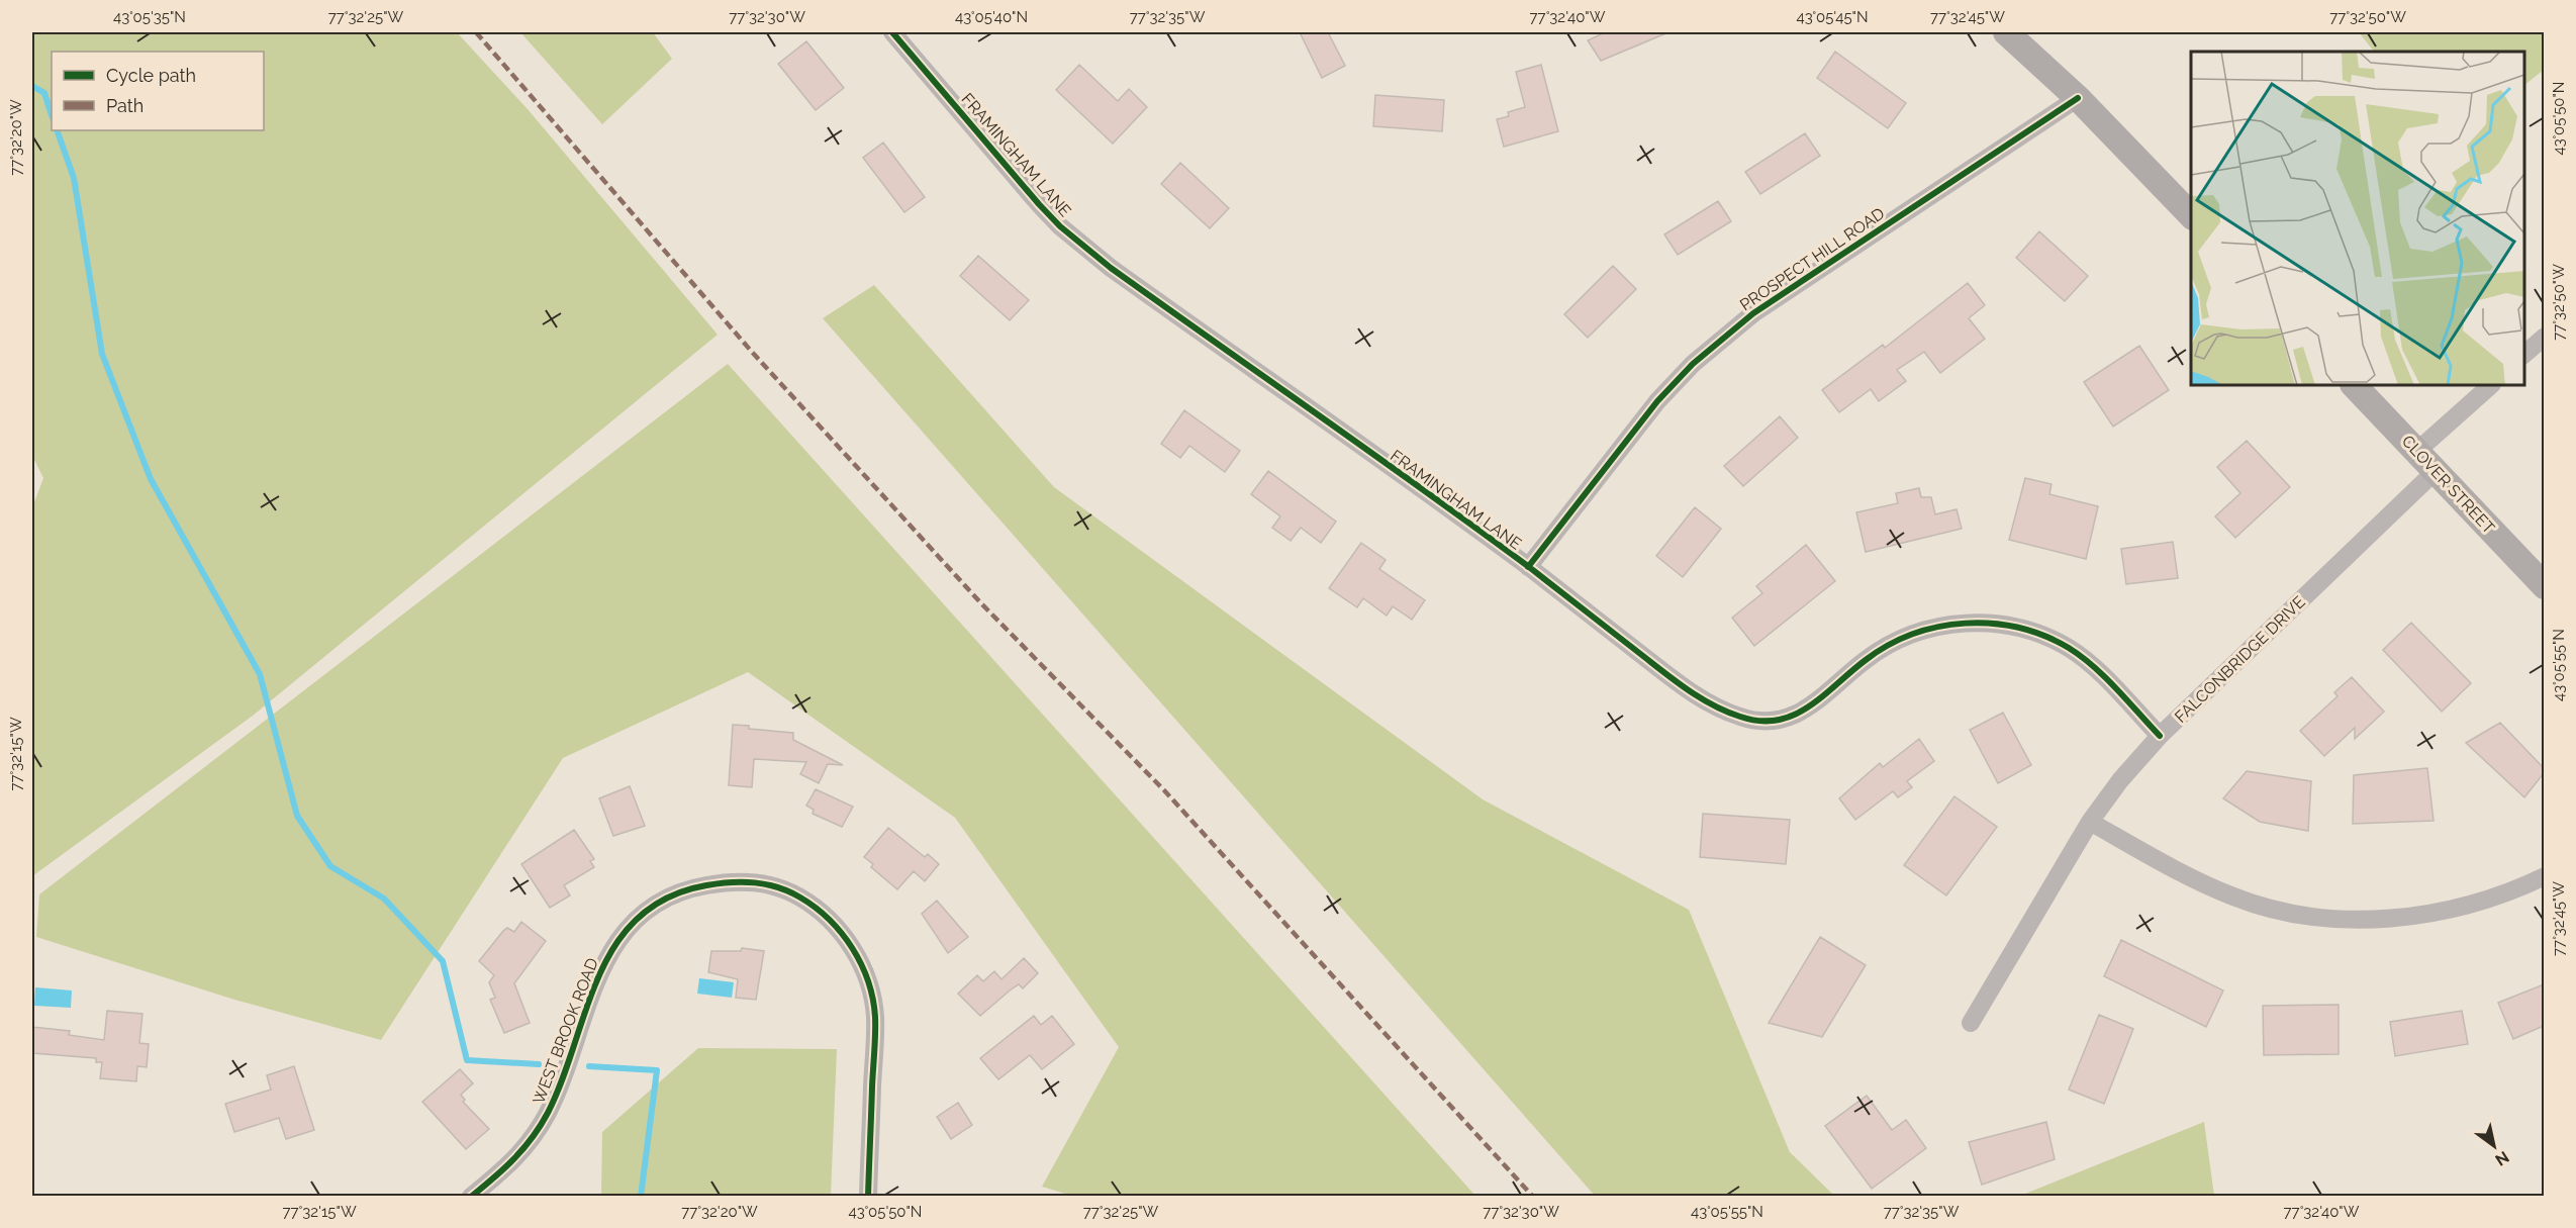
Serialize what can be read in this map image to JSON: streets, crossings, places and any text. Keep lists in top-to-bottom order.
{
  "streets": {
    "main road": ["CLOVER STREET"],
    "street": [
      "FRAMINGHAM LANE",
      "PROSPECT HILL ROAD",
      "FALCONBRIDGE DRIVE",
      "WEST BROOK ROAD"
    ]
  },
  "crossings": [
    ["FRAMINGHAM LANE", "PROSPECT HILL ROAD"],
    ["FRAMINGHAM LANE", "FALCONBRIDGE DRIVE"],
    ["CLOVER STREET", "FALCONBRIDGE DRIVE"]
  ],
  "legend": ["Cycle path", "Path"],
  "north": "bottom right",
  "coordinates": [
    "43°05'35\"N",
    "77°32'25\"W",
    "77°32'30\"W",
    "43°05'40\"N",
    "77°32'35\"W",
    "77°32'40\"W",
    "43°05'45\"N",
    "77°32'45\"W",
    "77°32'50\"W",
    "43°05'50\"N",
    "77°32'20\"W",
    "43°05'55\"N",
    "77°32'15\"W"
  ]
}
